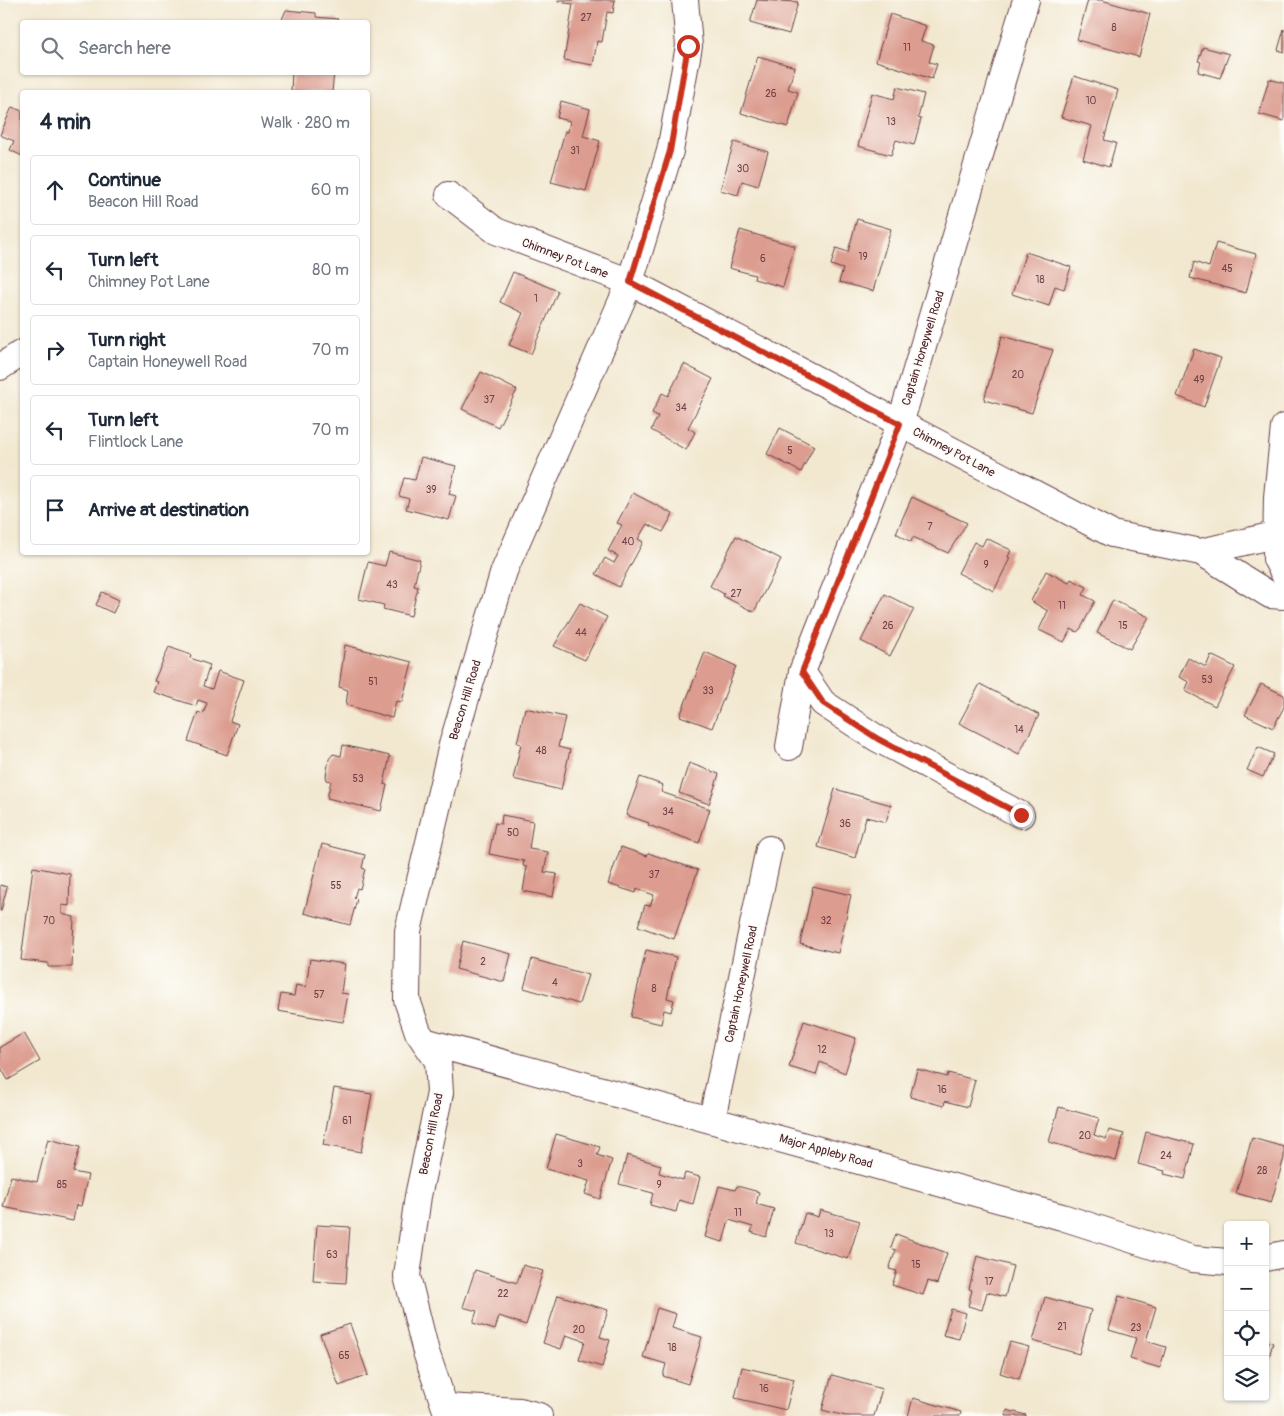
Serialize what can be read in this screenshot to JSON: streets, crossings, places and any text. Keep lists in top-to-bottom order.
{
  "streets": {
    "street": [
      "Chimney Pot Lane",
      "Captain Honeywell Road",
      "Beacon Hill Road",
      "Major Appleby Road"
    ]
  },
  "crossings": [
    ["Chimney Pot Lane", "Captain Honeywell Road"],
    ["Chimney Pot Lane", "Beacon Hill Road"],
    ["Captain Honeywell Road", "Major Appleby Road"],
    ["Beacon Hill Road", "Major Appleby Road"]
  ],
  "house_numbers": [
    "27",
    "8",
    "11",
    "26",
    "10",
    "13",
    "31",
    "30",
    "19",
    "6",
    "45",
    "18",
    "1",
    "20",
    "49",
    "37",
    "34",
    "5",
    "39",
    "7",
    "40",
    "9",
    "43",
    "27",
    "11",
    "26",
    "15",
    "44",
    "53",
    "51",
    "33",
    "14",
    "48",
    "53",
    "34",
    "36",
    "50",
    "37",
    "55",
    "70",
    "32",
    "2",
    "4",
    "8",
    "57",
    "12",
    "16",
    "61",
    "20",
    "24",
    "3",
    "28",
    "85",
    "9",
    "11",
    "13",
    "63",
    "15",
    "17",
    "22",
    "21",
    "23",
    "20",
    "18",
    "65",
    "16"
  ],
  "page": {
    "search": "Search here",
    "heading": ["4 min", "Walk · 280 m"],
    "list": [
      ["Continue", "Beacon Hill Road", "60 m"],
      ["Turn left", "Chimney Pot Lane", "80 m"],
      ["Turn right", "Captain Honeywell Road", "70 m"],
      ["Turn left", "Flintlock Lane", "70 m"],
      "Arrive at destination"
    ],
    "map_buttons": ["+", "−"]
  }
}
